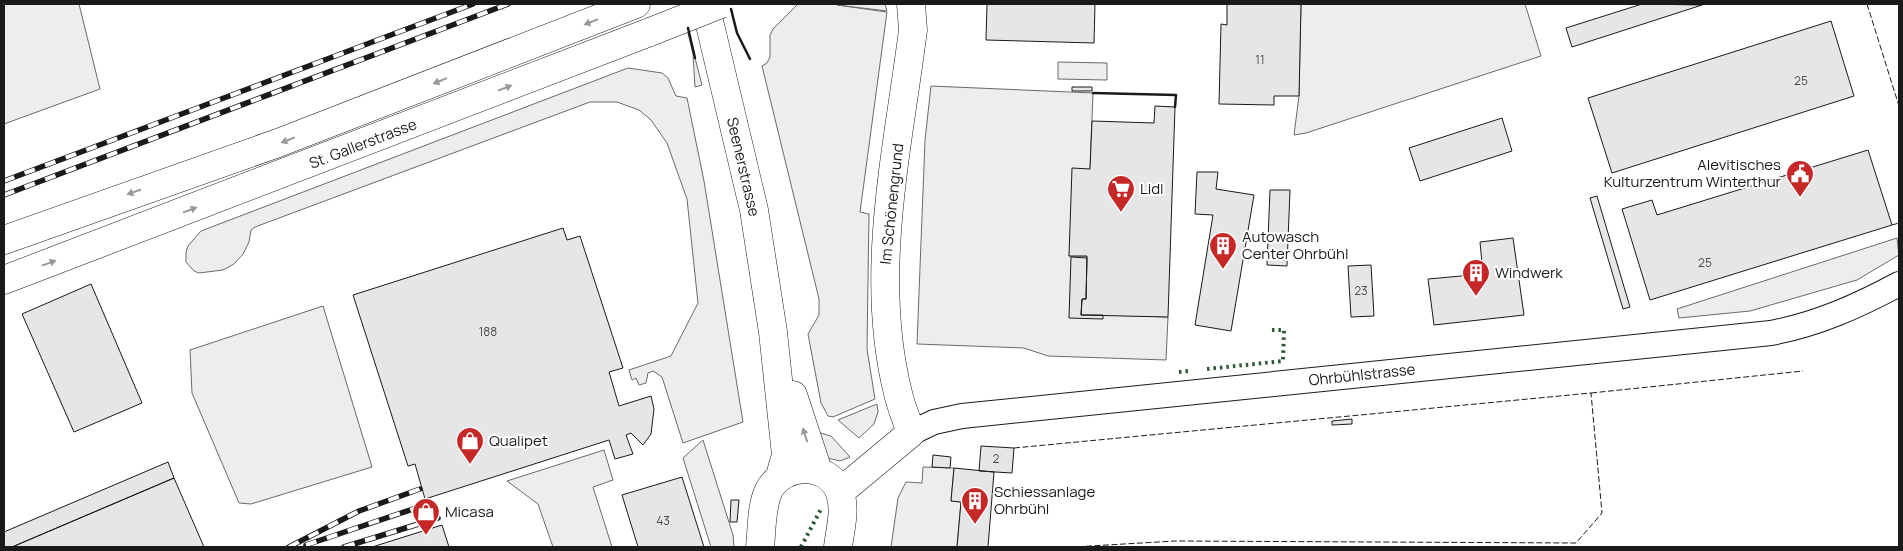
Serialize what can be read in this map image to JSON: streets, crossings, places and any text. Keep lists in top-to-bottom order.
{
  "streets": {
    "main road": [
      "St. Gallerstrasse",
      "Seenerstrasse",
      "Im Schönengrund",
      "Ohrbühlstrasse"
    ]
  },
  "crossings": [
    ["Im Schönengrund", "Ohrbühlstrasse"]
  ],
  "places": {
    "public building": ["Alevitisches Kulturzentrum Winterthur"],
    "supermarket": ["Lidl"],
    "building": ["Autowasch Center Ohrbühl", "Windwerk", "Schiessanlage Ohrbühl"],
    "shop": ["Qualipet", "Micasa"]
  },
  "house_numbers": [
    "11",
    "25",
    "25",
    "23",
    "188",
    "2",
    "43"
  ]
}
